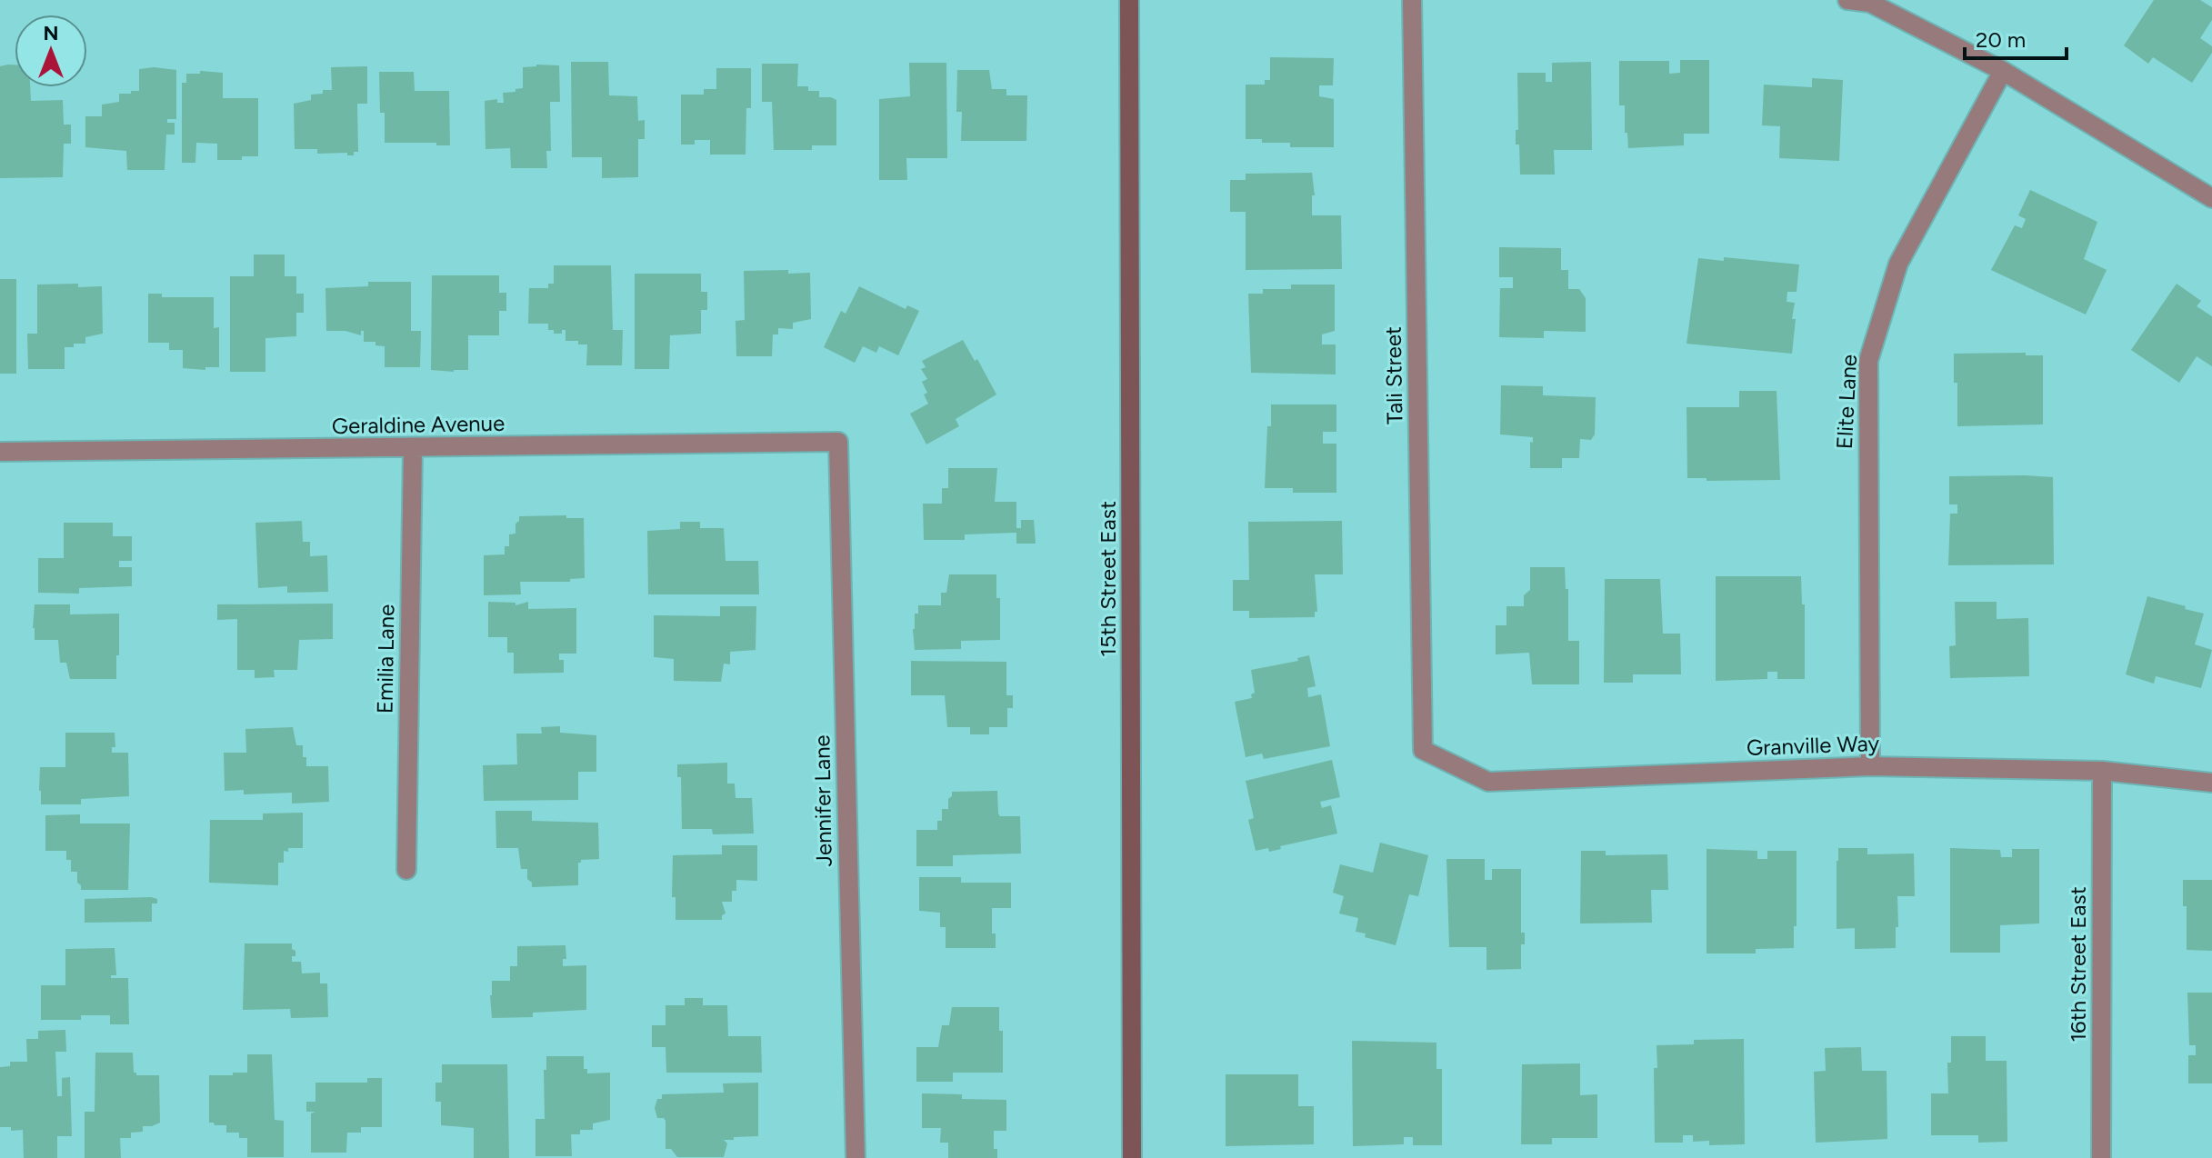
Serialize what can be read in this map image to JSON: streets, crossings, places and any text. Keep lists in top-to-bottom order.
{
  "streets": {
    "street": [
      "Tali Street",
      "Elite Lane",
      "Geraldine Avenue",
      "15th Street East",
      "Emilia Lane",
      "Granville Way",
      "Jennifer Lane",
      "16th Street East"
    ]
  },
  "crossings": [
    ["Tali Street", "Granville Way"],
    ["Elite Lane", "Granville Way"],
    ["Geraldine Avenue", "Emilia Lane"],
    ["Geraldine Avenue", "Jennifer Lane"],
    ["Granville Way", "16th Street East"]
  ],
  "scale_bar": "20 m",
  "north": "top"
}
